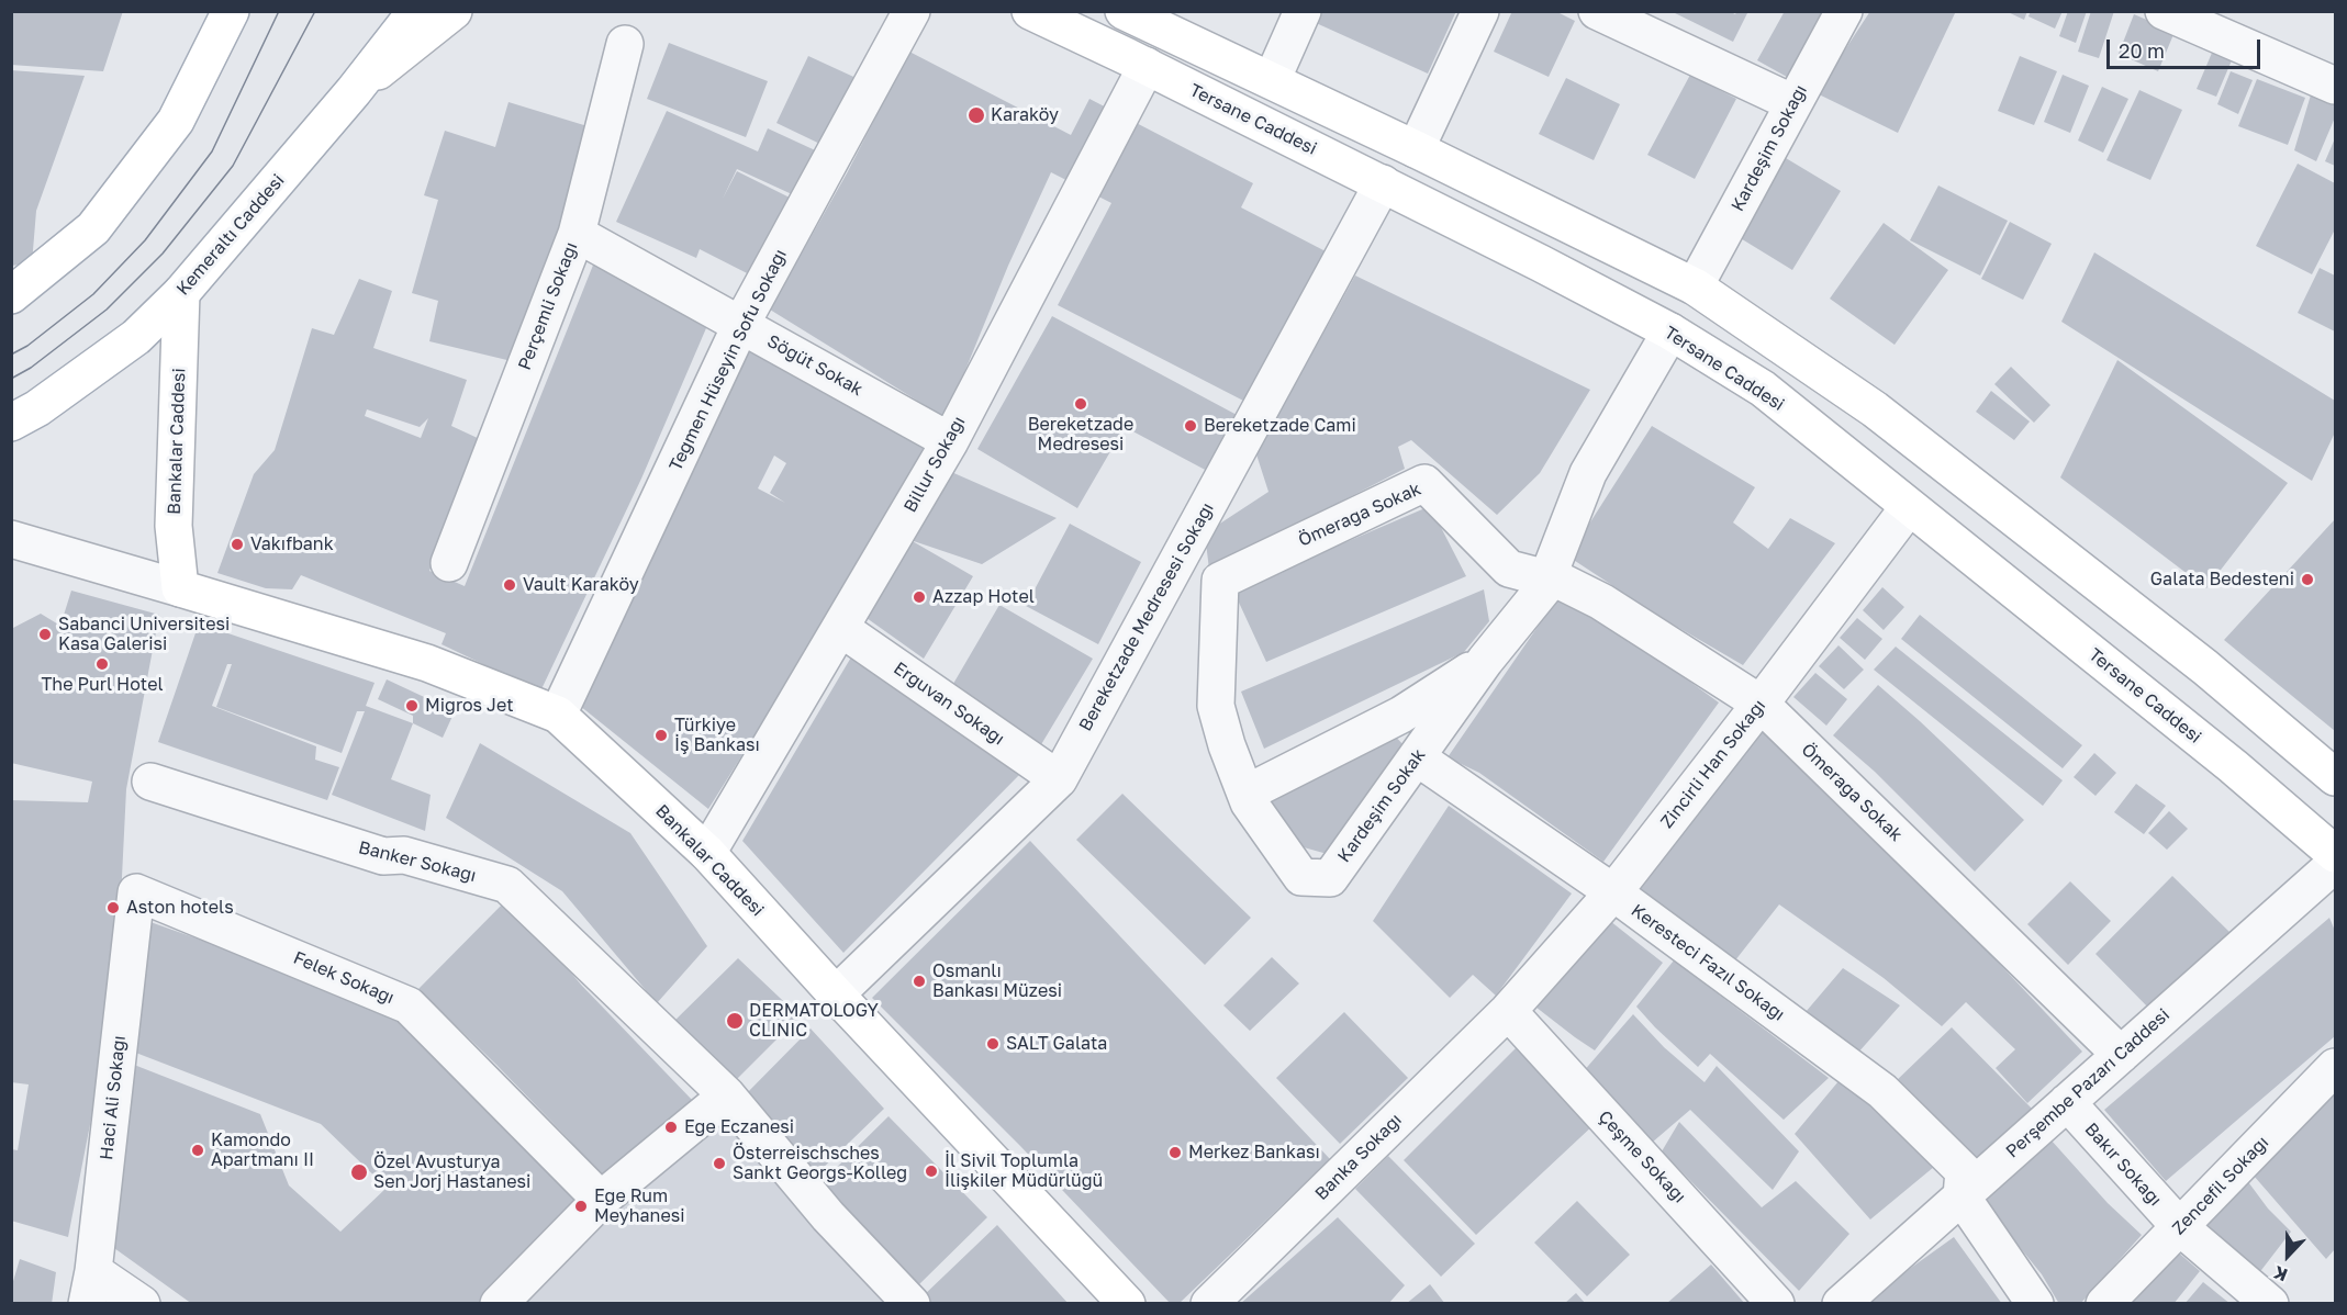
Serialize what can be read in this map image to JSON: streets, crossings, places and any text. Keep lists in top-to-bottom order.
{
  "streets": {
    "main road": ["Tersane Caddesi", "Kemeraltı Caddesi", "Bankalar Caddesi"],
    "street": [
      "Kardeşim Sokağı",
      "Perçemli Sokağı",
      "Teğmen Hüseyin Sofu Sokağı",
      "Söğüt Sokak",
      "Billur Sokağı",
      "Ömerağa Sokak",
      "Bereketzade Medresesi Sokağı",
      "Erguvan Sokağı",
      "Zincirli Han Sokağı",
      "Kardeşim Sokak",
      "Banker Sokağı",
      "Keresteci Fazıl Sokağı",
      "Felek Sokağı",
      "Perşembe Pazarı Caddesi",
      "Haci Ali Sokağı",
      "Banka Sokağı",
      "Çeşme Sokağı",
      "Bakır Sokağı",
      "Zencefil Sokağı"
    ]
  },
  "crossings": [
    ["Tersane Caddesi", "Billur Sokağı"],
    ["Tersane Caddesi", "Bereketzade Medresesi Sokağı"],
    ["Tersane Caddesi", "Zincirli Han Sokağı"],
    ["Tersane Caddesi", "Kardeşim Sokak"],
    ["Kemeraltı Caddesi", "Bankalar Caddesi"],
    ["Perçemli Sokağı", "Söğüt Sokak"],
    ["Teğmen Hüseyin Sofu Sokağı", "Söğüt Sokak"],
    ["Teğmen Hüseyin Sofu Sokağı", "Bankalar Caddesi"],
    ["Söğüt Sokak", "Billur Sokağı"],
    ["Bankalar Caddesi", "Billur Sokağı"],
    ["Bankalar Caddesi", "Bereketzade Medresesi Sokağı"],
    ["Billur Sokağı", "Erguvan Sokağı"],
    ["Ömerağa Sokak", "Zincirli Han Sokağı"],
    ["Ömerağa Sokak", "Kardeşim Sokak"],
    ["Ömerağa Sokak", "Perşembe Pazarı Caddesi"],
    ["Bereketzade Medresesi Sokağı", "Erguvan Sokağı"],
    ["Zincirli Han Sokağı", "Keresteci Fazıl Sokağı"],
    ["Zincirli Han Sokağı", "Banka Sokağı"],
    ["Zincirli Han Sokağı", "Çeşme Sokağı"],
    ["Kardeşim Sokak", "Keresteci Fazıl Sokağı"],
    ["Keresteci Fazıl Sokağı", "Perşembe Pazarı Caddesi"],
    ["Felek Sokağı", "Haci Ali Sokağı"],
    ["Perşembe Pazarı Caddesi", "Bakır Sokağı"],
    ["Banka Sokağı", "Çeşme Sokağı"],
    ["Bakır Sokağı", "Zencefil Sokağı"]
  ],
  "places": [
    "Karaköy",
    "Bereketzade Medresesi",
    "Bereketzade Cami",
    "Vakıfbank",
    "Galata Bedesteni",
    "Vault Karaköy",
    "Azzap Hotel",
    "Sabanci Universitesi Kasa Galerisi",
    "The Purl Hotel",
    "Migros Jet",
    "Türkiye İş Bankası",
    "Aston hotels",
    "Osmanlı Bankası Müzesi",
    "DERMATOLOGY CLINIC",
    "SALT Galata",
    "Ege Eczanesi",
    "Kamondo Apartmanı II",
    "Merkez Bankası",
    "Österreischsches Sankt Georgs-Kolleg",
    "İl Sivil Toplumla İlişkiler Müdürlüğü",
    "Özel Avusturya Sen Jorj Hastanesi",
    "Ege Rum Meyhanesi"
  ],
  "scale_bar": "20 m",
  "north": "bottom"
}
